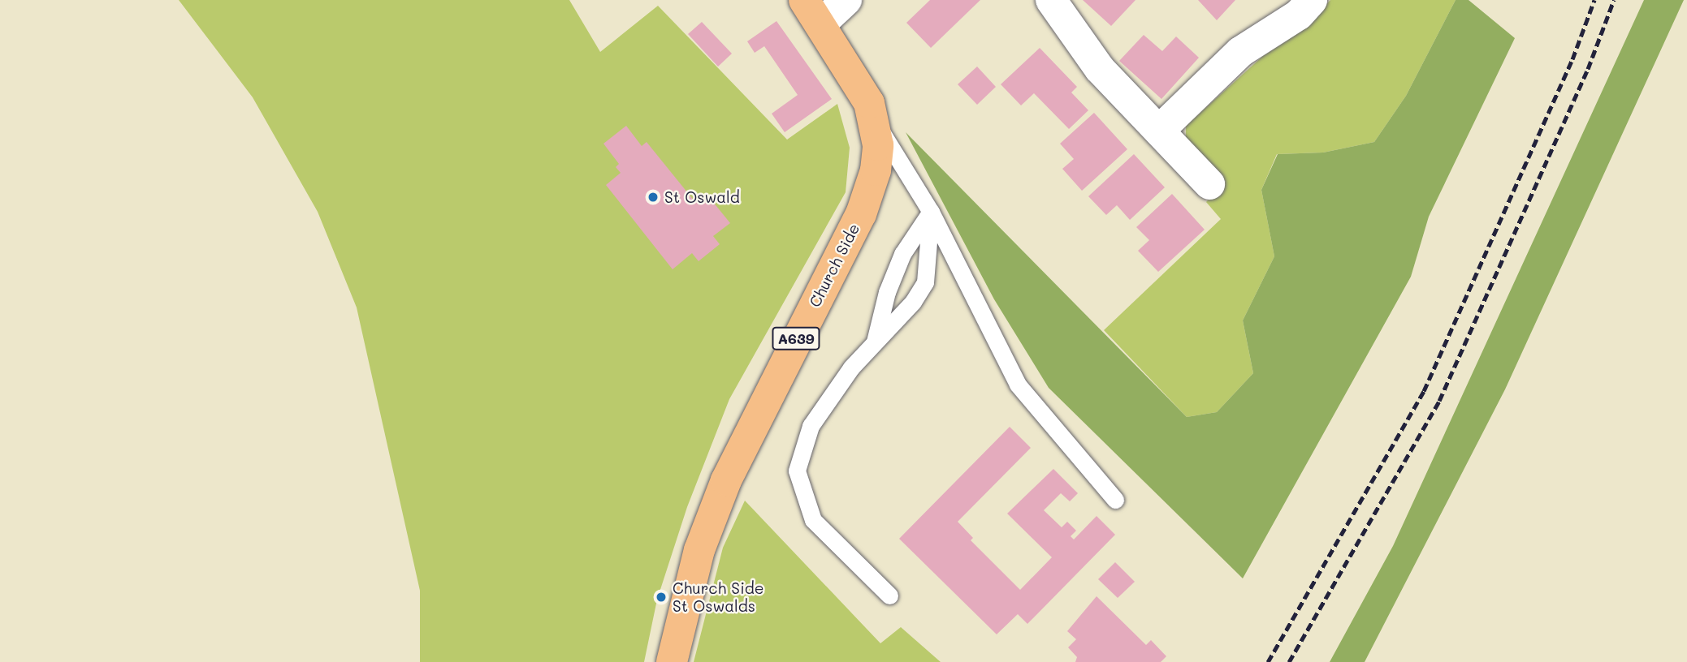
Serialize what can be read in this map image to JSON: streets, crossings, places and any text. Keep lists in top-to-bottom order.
{
  "streets": {
    "main road": ["Church Side", "A639"]
  },
  "places": ["St Oswald", "Church Side St Oswalds"]
}
